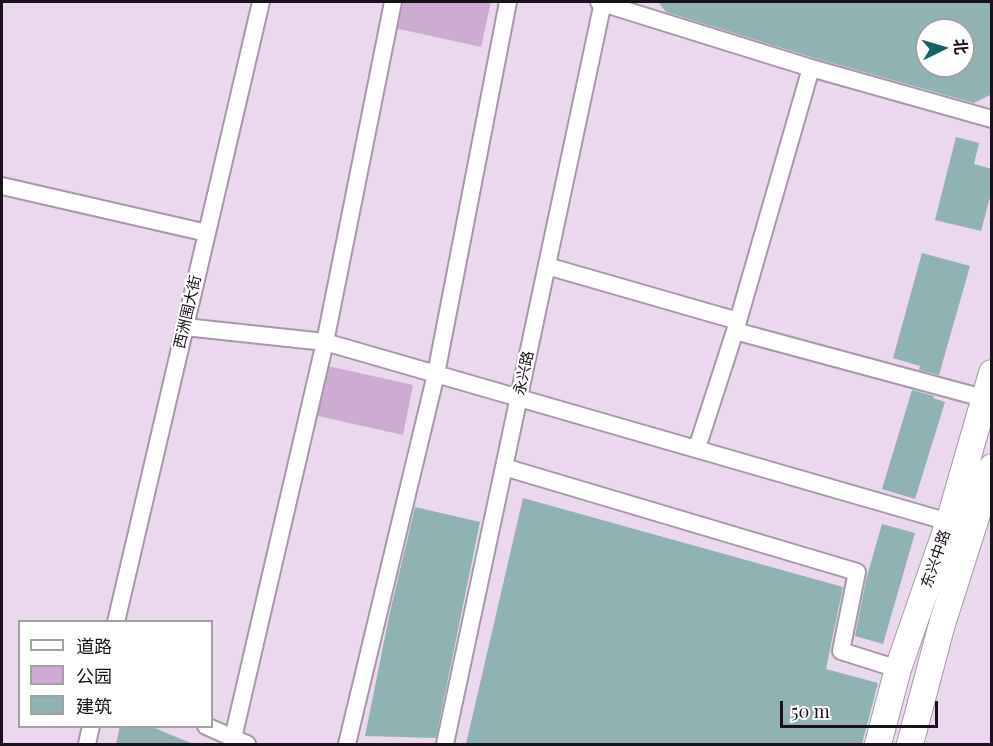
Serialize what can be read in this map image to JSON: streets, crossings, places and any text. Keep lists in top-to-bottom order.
{
  "streets": {
    "main road": ["东兴中路"],
    "street": ["西洲围大街", "永兴路"]
  },
  "legend": ["道路", "公园", "建筑"],
  "scale_bar": "50 m",
  "north": "right"
}
